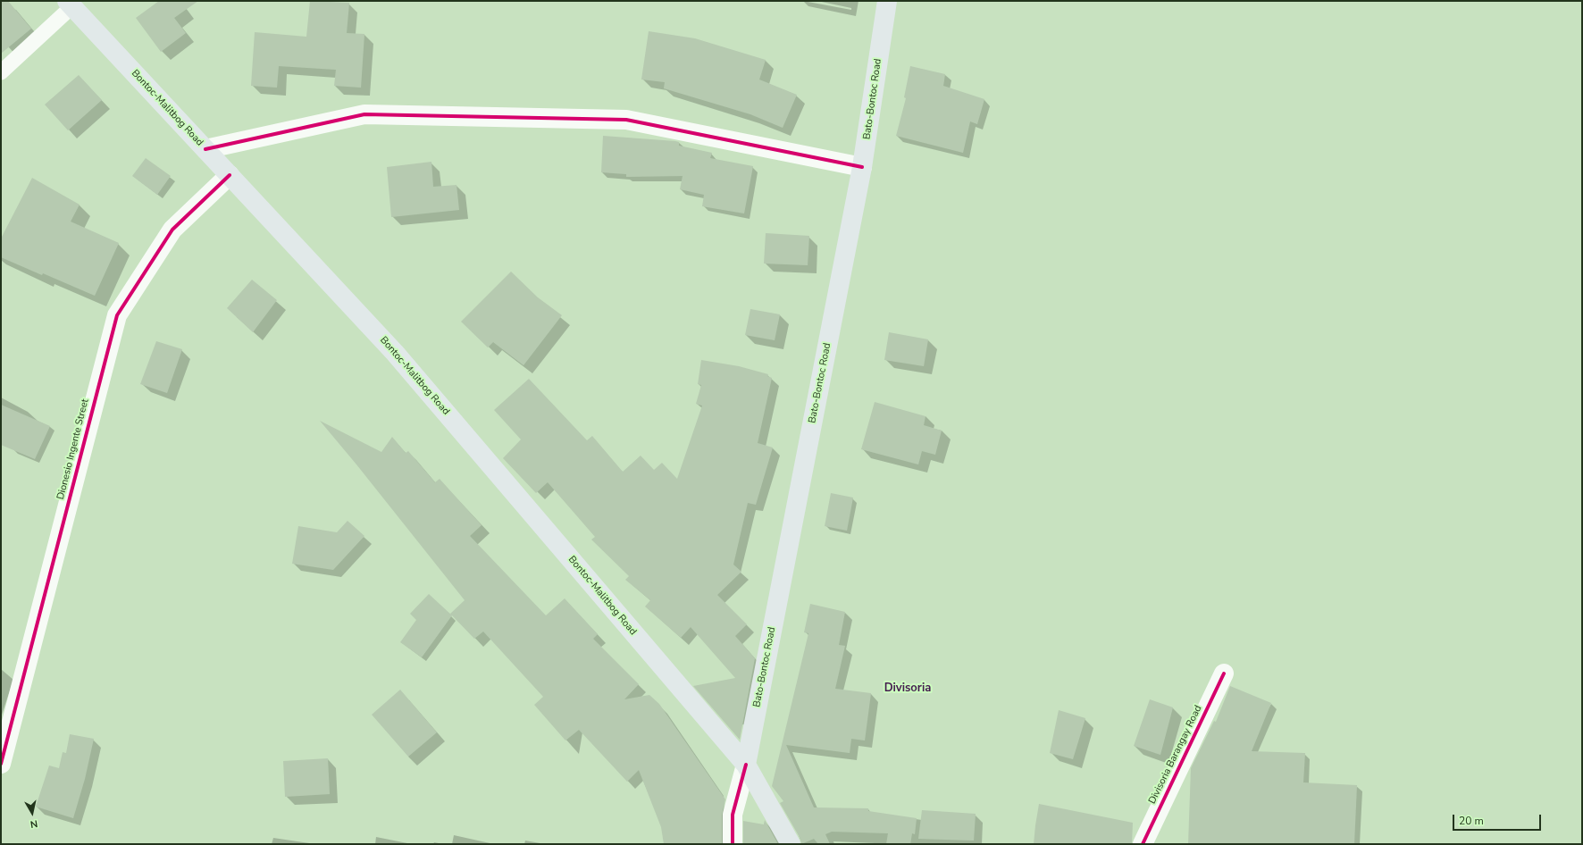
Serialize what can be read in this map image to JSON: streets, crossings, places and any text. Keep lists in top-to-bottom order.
{
  "streets": {
    "main road": ["Bato-Bontoc Road", "Bontoc-Malitbog Road"],
    "street": ["Dionesio Ingente Street", "Divisoria Barangay Road"]
  },
  "crossings": [
    ["Bato-Bontoc Road", "Bontoc-Malitbog Road"],
    ["Bontoc-Malitbog Road", "Dionesio Ingente Street"]
  ],
  "districts": ["Divisoria"],
  "scale_bar": "20 m",
  "north": "bottom"
}
